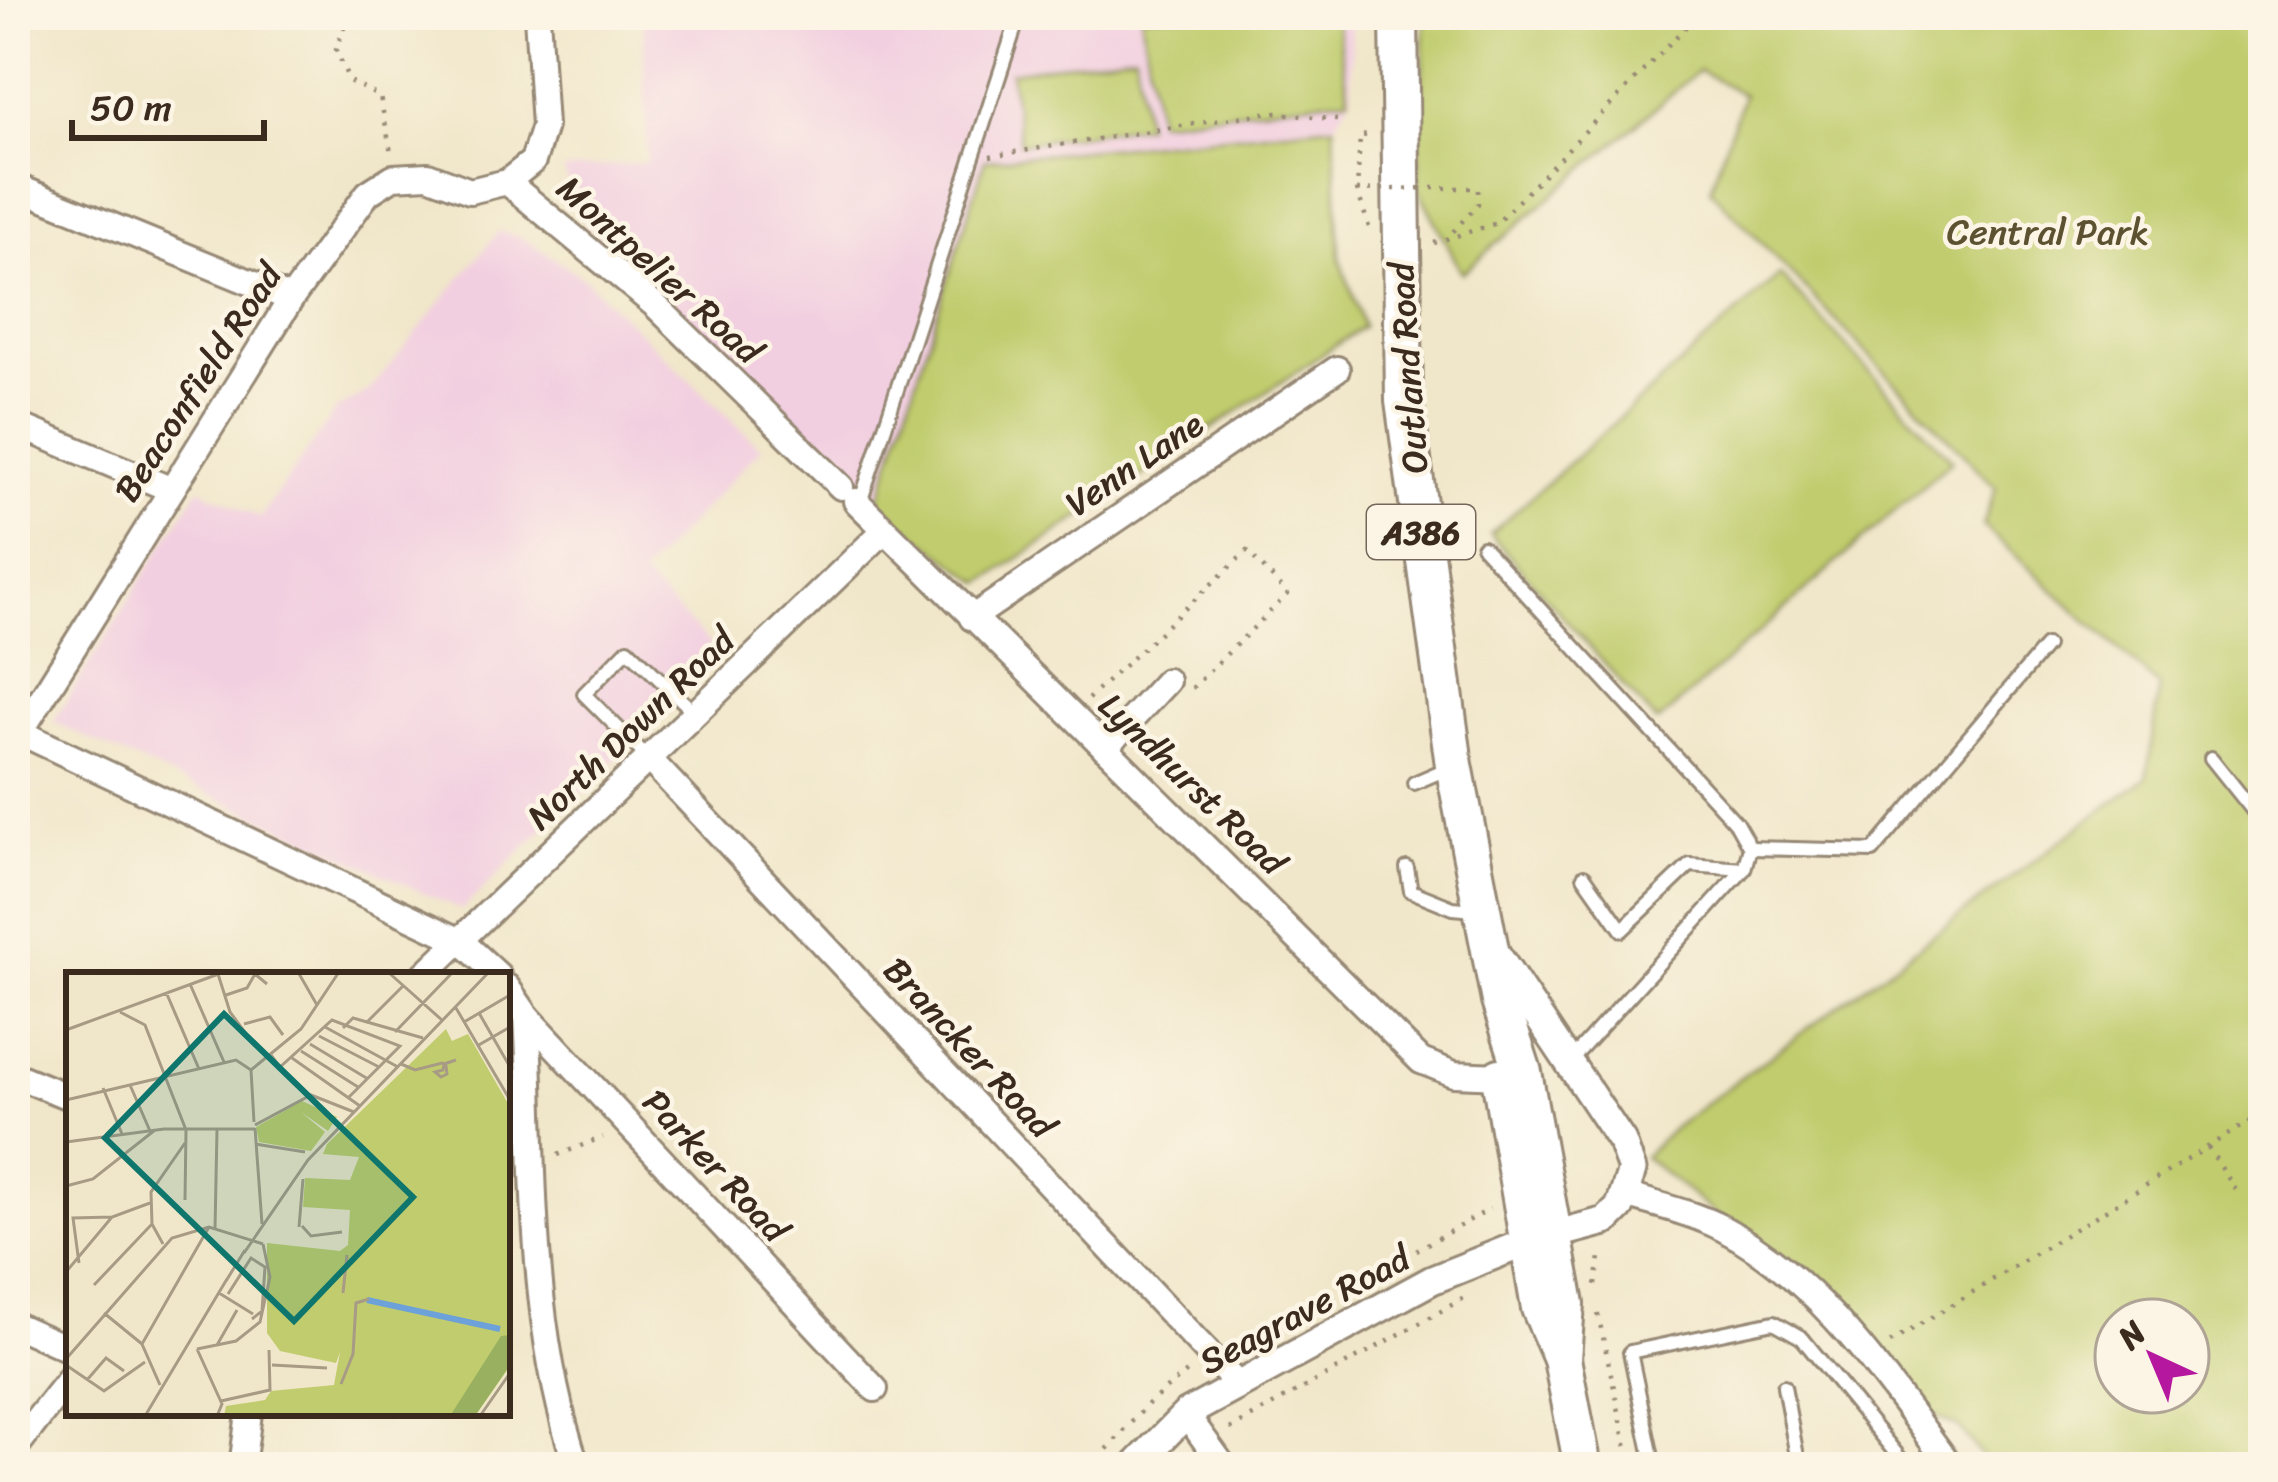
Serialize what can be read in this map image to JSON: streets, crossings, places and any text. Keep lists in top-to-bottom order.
{
  "streets": {
    "main road": ["Outland Road", "A386"],
    "street": [
      "Montpelier Road",
      "Beaconfield Road",
      "Venn Lane",
      "North Down Road",
      "Lyndhurst Road",
      "Brancker Road",
      "Parker Road",
      "Seagrave Road"
    ]
  },
  "crossings": [
    ["Montpelier Road", "Lyndhurst Road"],
    ["Outland Road", "Lyndhurst Road"],
    ["Outland Road", "Seagrave Road"],
    ["Venn Lane", "Lyndhurst Road"],
    ["North Down Road", "Lyndhurst Road"],
    ["North Down Road", "Brancker Road"],
    ["Brancker Road", "Seagrave Road"]
  ],
  "parks": ["Central Park"],
  "scale_bar": "50 m",
  "north": "top left"
}
